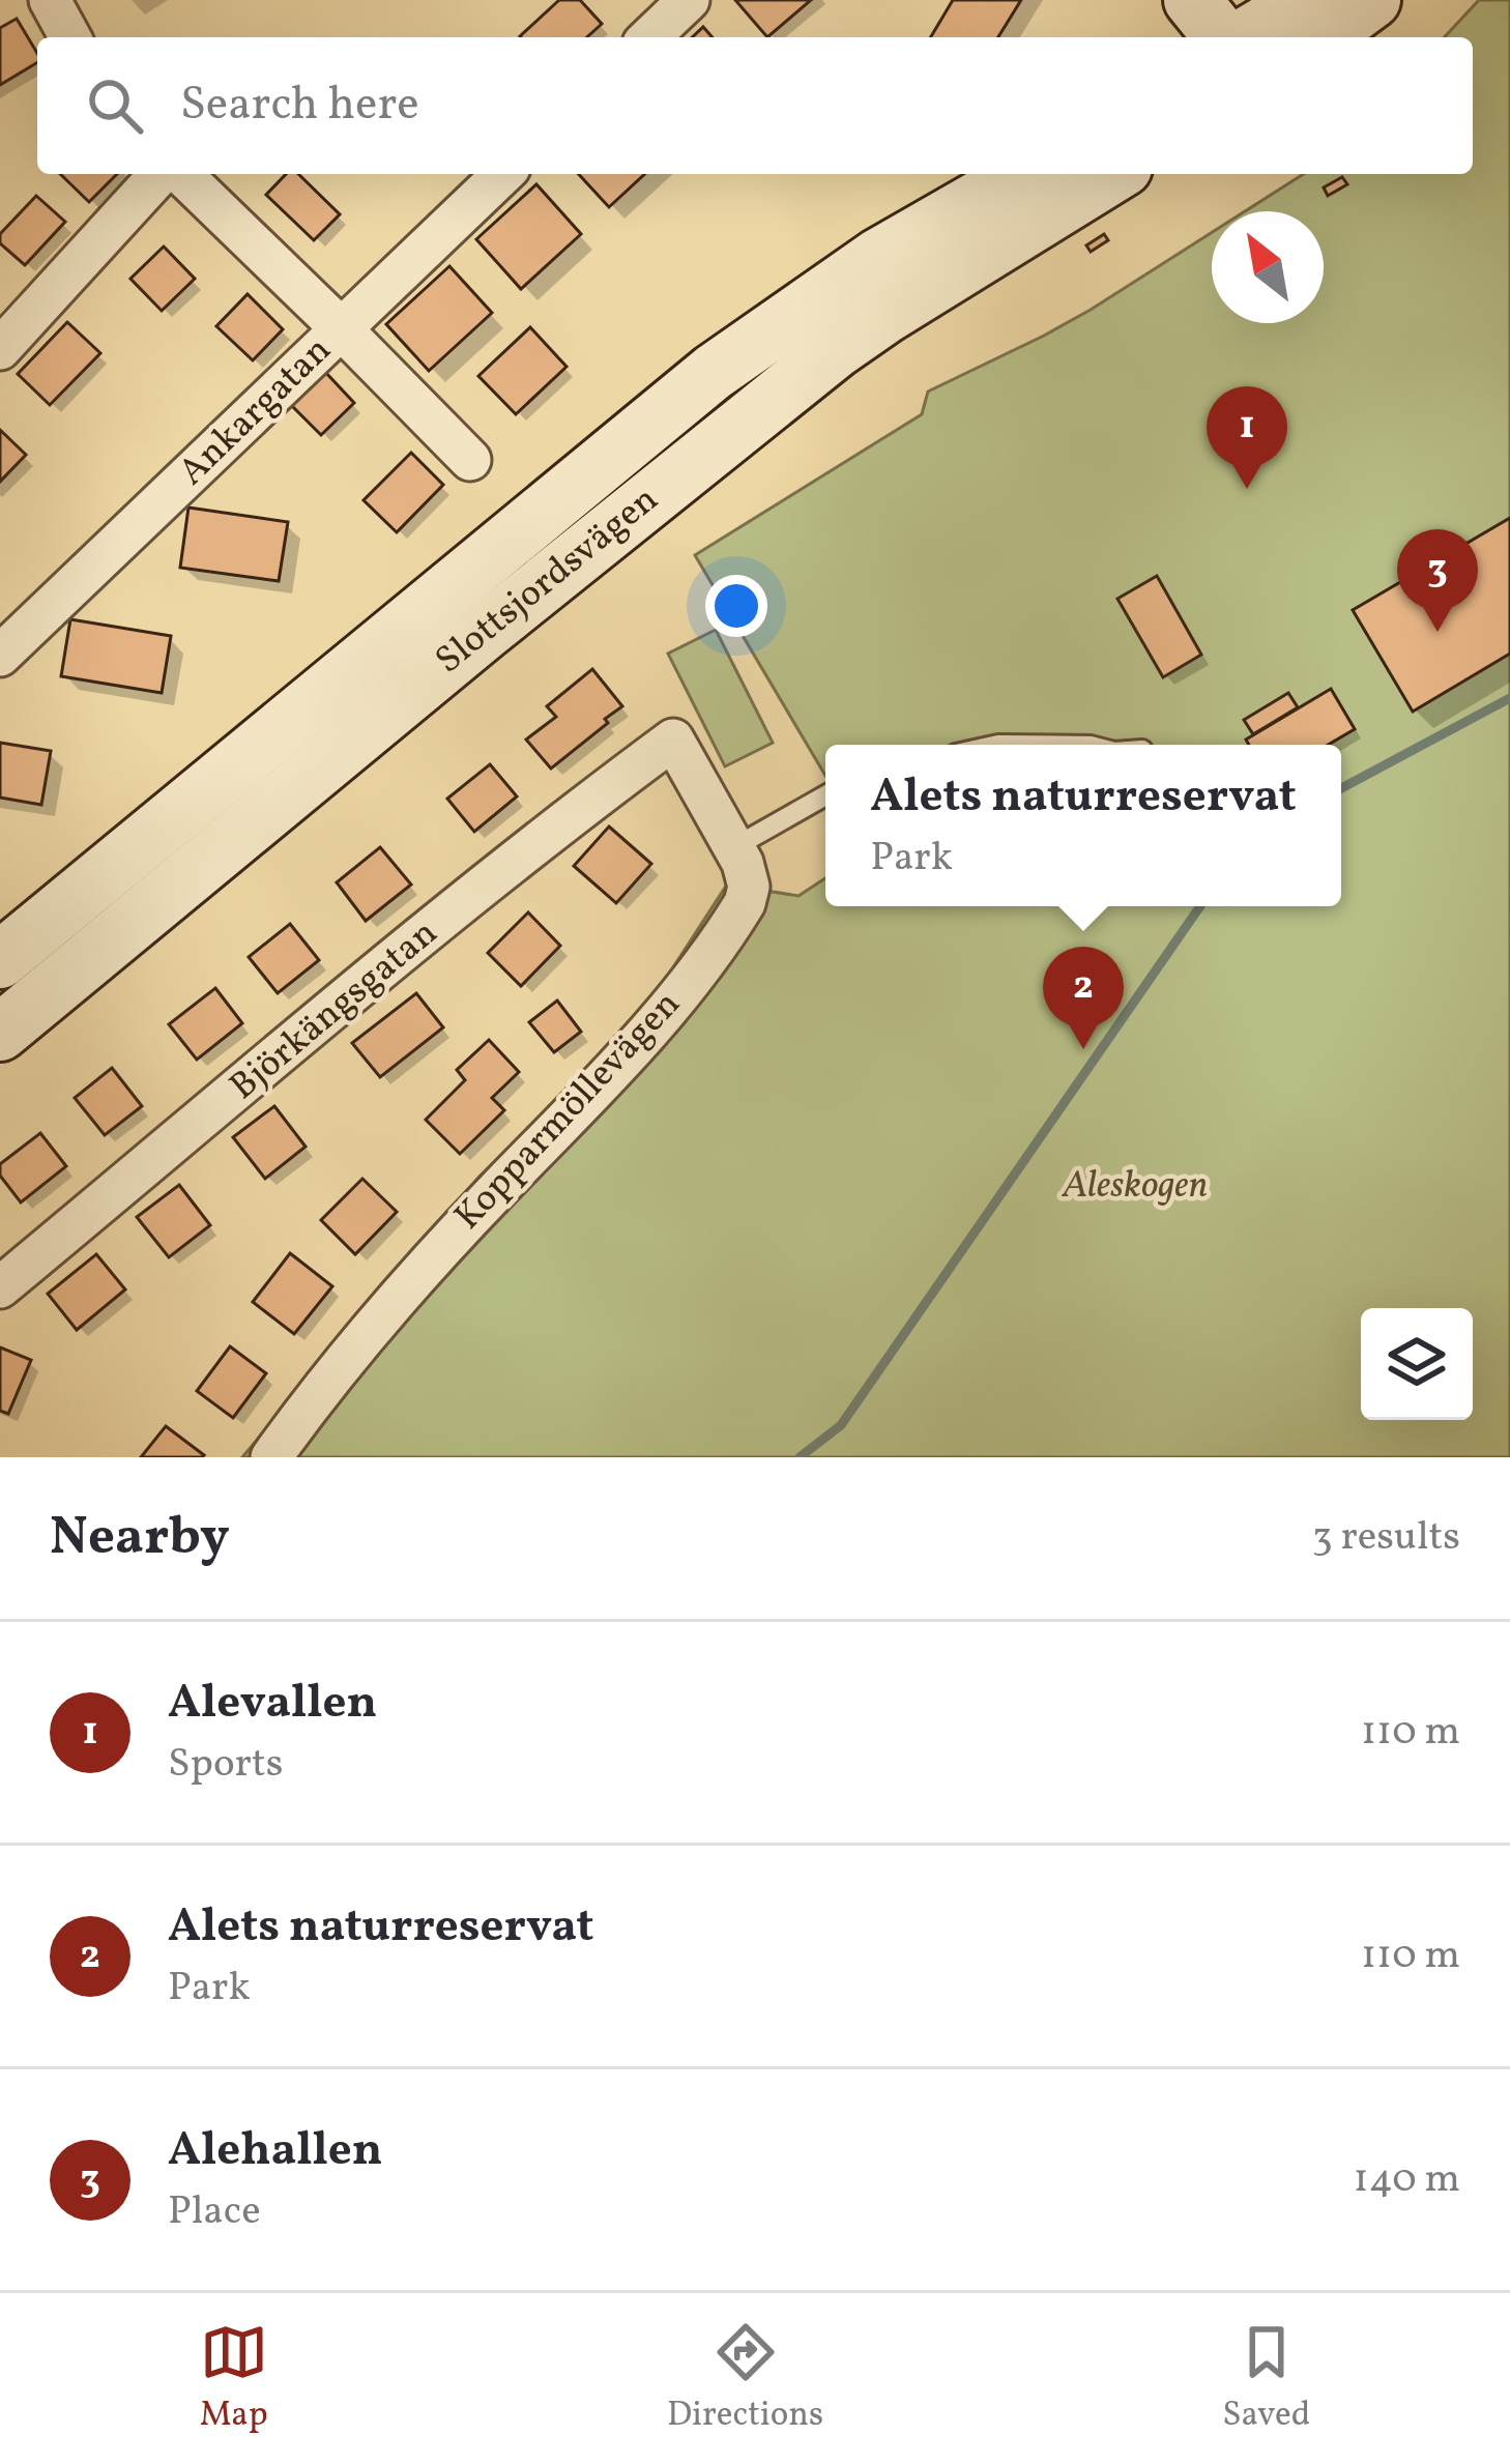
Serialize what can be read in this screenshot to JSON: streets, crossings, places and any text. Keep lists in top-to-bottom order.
{
  "streets": {
    "main road": ["Slottsjordsvägen"],
    "street": ["Ankargatan", "Björkängsgatan", "Kopparmöllevägen"]
  },
  "crossings": [
    ["Björkängsgatan", "Kopparmöllevägen"]
  ],
  "parks": ["Aleskogen"],
  "north": "top left",
  "page": {
    "search": "Search here",
    "pins": ["1", "3", "2"],
    "popup": ["Alets naturreservat", "Park"],
    "heading": ["Nearby", "3 results"],
    "list": [
      {
        "mark": "1",
        "name": "Alevallen",
        "note": "Sports",
        "value": "110 m"
      },
      {
        "mark": "2",
        "name": "Alets naturreservat",
        "note": "Park",
        "value": "110 m"
      },
      {
        "mark": "3",
        "name": "Alehallen",
        "note": "Place",
        "value": "140 m"
      }
    ],
    "nav": ["Map", "Directions", "Saved"]
  }
}
